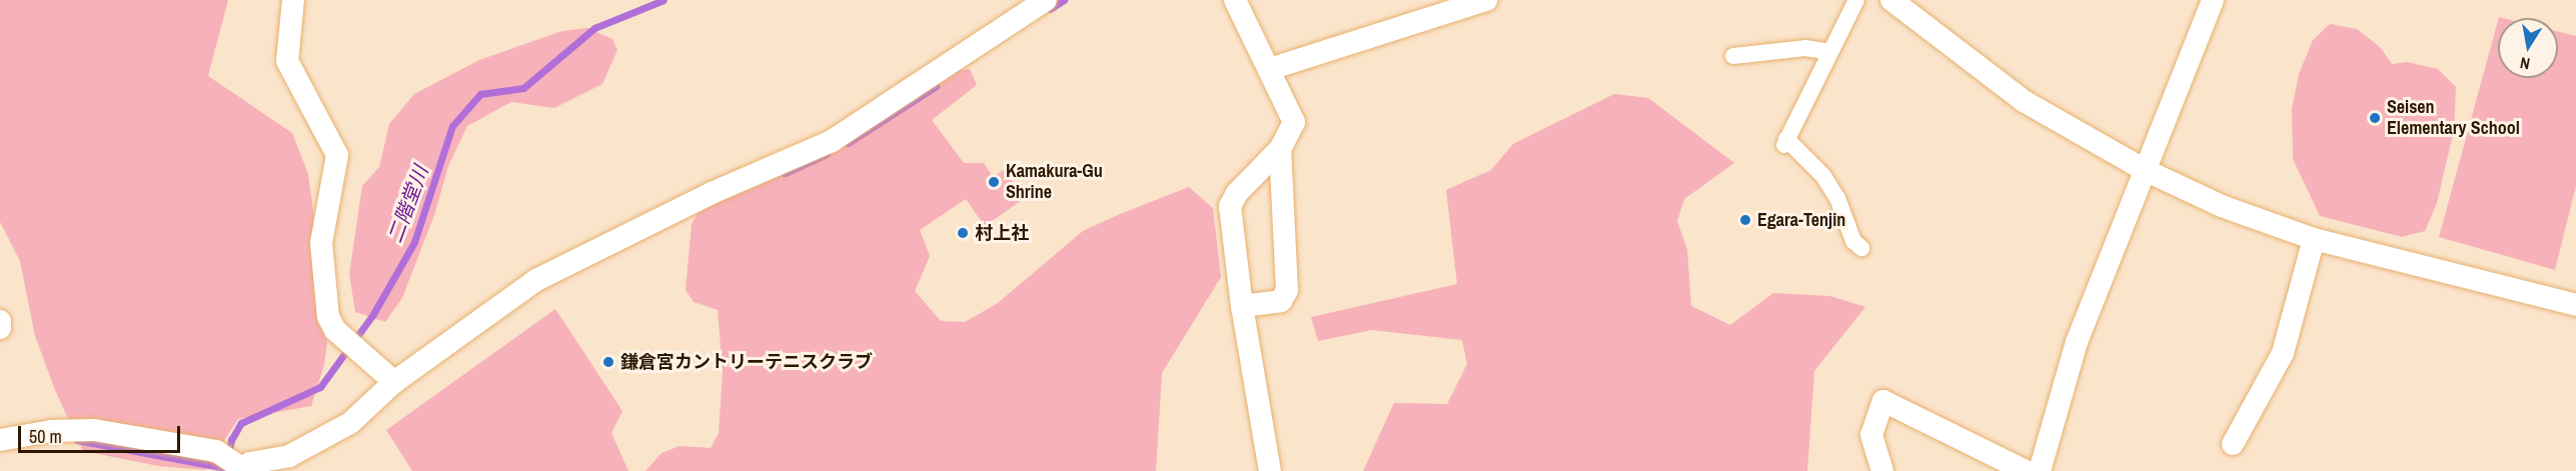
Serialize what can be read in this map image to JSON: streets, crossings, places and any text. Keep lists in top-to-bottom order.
{
  "water": ["二階堂川"],
  "places": [
    "Seisen Elementary School",
    "Kamakura-Gu Shrine",
    "Egara-Tenjin",
    "村上社",
    "鎌倉宮カントリーテニスクラブ"
  ],
  "scale_bar": "50 m",
  "north": "bottom"
}
